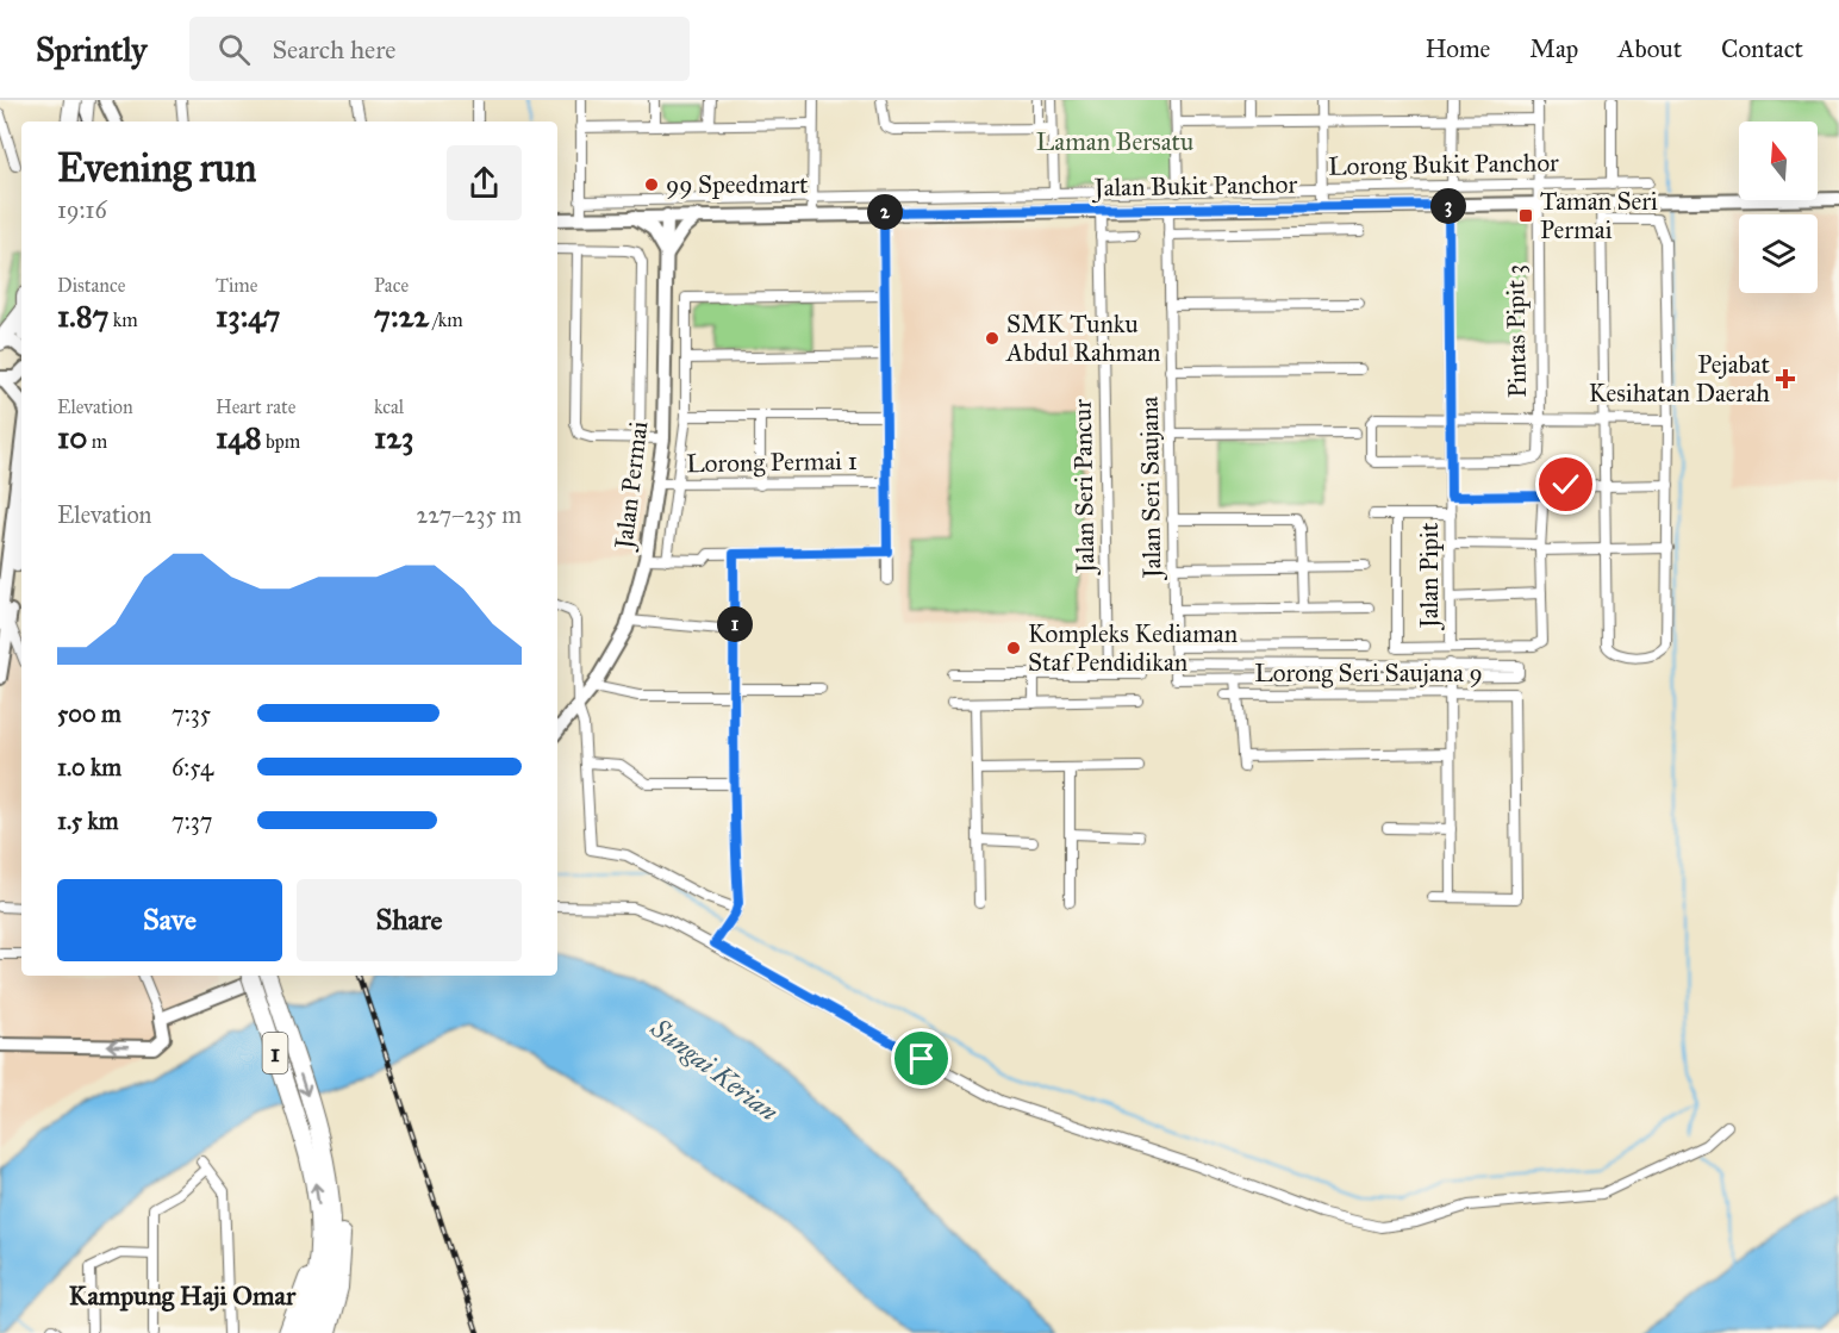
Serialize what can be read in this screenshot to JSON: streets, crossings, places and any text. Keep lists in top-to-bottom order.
{
  "streets": {
    "highway": ["1"],
    "main road": ["Jalan Bukit Panchor", "Jalan Permai"],
    "street": [
      "Lorong Bukit Panchor",
      "Pintas Pipit 3",
      "Lorong Permai 1",
      "Jalan Seri Pancur",
      "Jalan Seri Saujana",
      "Jalan Pipit",
      "Lorong Seri Saujana 9"
    ]
  },
  "crossings": [
    ["Lorong Bukit Panchor", "Pintas Pipit 3"],
    ["Jalan Bukit Panchor", "Pintas Pipit 3"],
    ["Jalan Bukit Panchor", "Jalan Permai"],
    ["Jalan Bukit Panchor", "Jalan Seri Pancur"],
    ["Jalan Bukit Panchor", "Jalan Seri Saujana"],
    ["Jalan Bukit Panchor", "Jalan Pipit"],
    ["Pintas Pipit 3", "Jalan Pipit"],
    ["Lorong Permai 1", "Jalan Permai"]
  ],
  "districts": ["Kampung Haji Omar"],
  "water": ["Sungai Kerian"],
  "parks": ["Laman Bersatu"],
  "places": {
    "other": ["99 Speedmart", "SMK Tunku Abdul Rahman", "Kompleks Kediaman Staf Pendidikan"],
    "transit": ["Taman Seri Permai"],
    "health": ["Pejabat Kesihatan Daerah"]
  },
  "north": "top",
  "page": {
    "header": "Sprintly",
    "search": "Search here",
    "nav": [
      "Home",
      "Map",
      "About",
      "Contact"
    ],
    "heading": ["Evening run", "19:16"],
    "pins": ["3", "2", "1"],
    "stats": [
      ["Distance", "1.87 km"],
      ["Time", "13:47"],
      ["Pace", "7:22 /km"],
      ["Elevation", "10 m"],
      ["Heart rate", "148 bpm"],
      ["kcal", "123"]
    ],
    "chart": ["Elevation", "227–235 m"],
    "list": [
      {
        "name": "500 m",
        "note": "7:35"
      },
      {
        "name": "1.0 km",
        "note": "6:54"
      },
      {
        "name": "1.5 km",
        "note": "7:37"
      }
    ],
    "buttons": ["Save", "Share"]
  }
}
